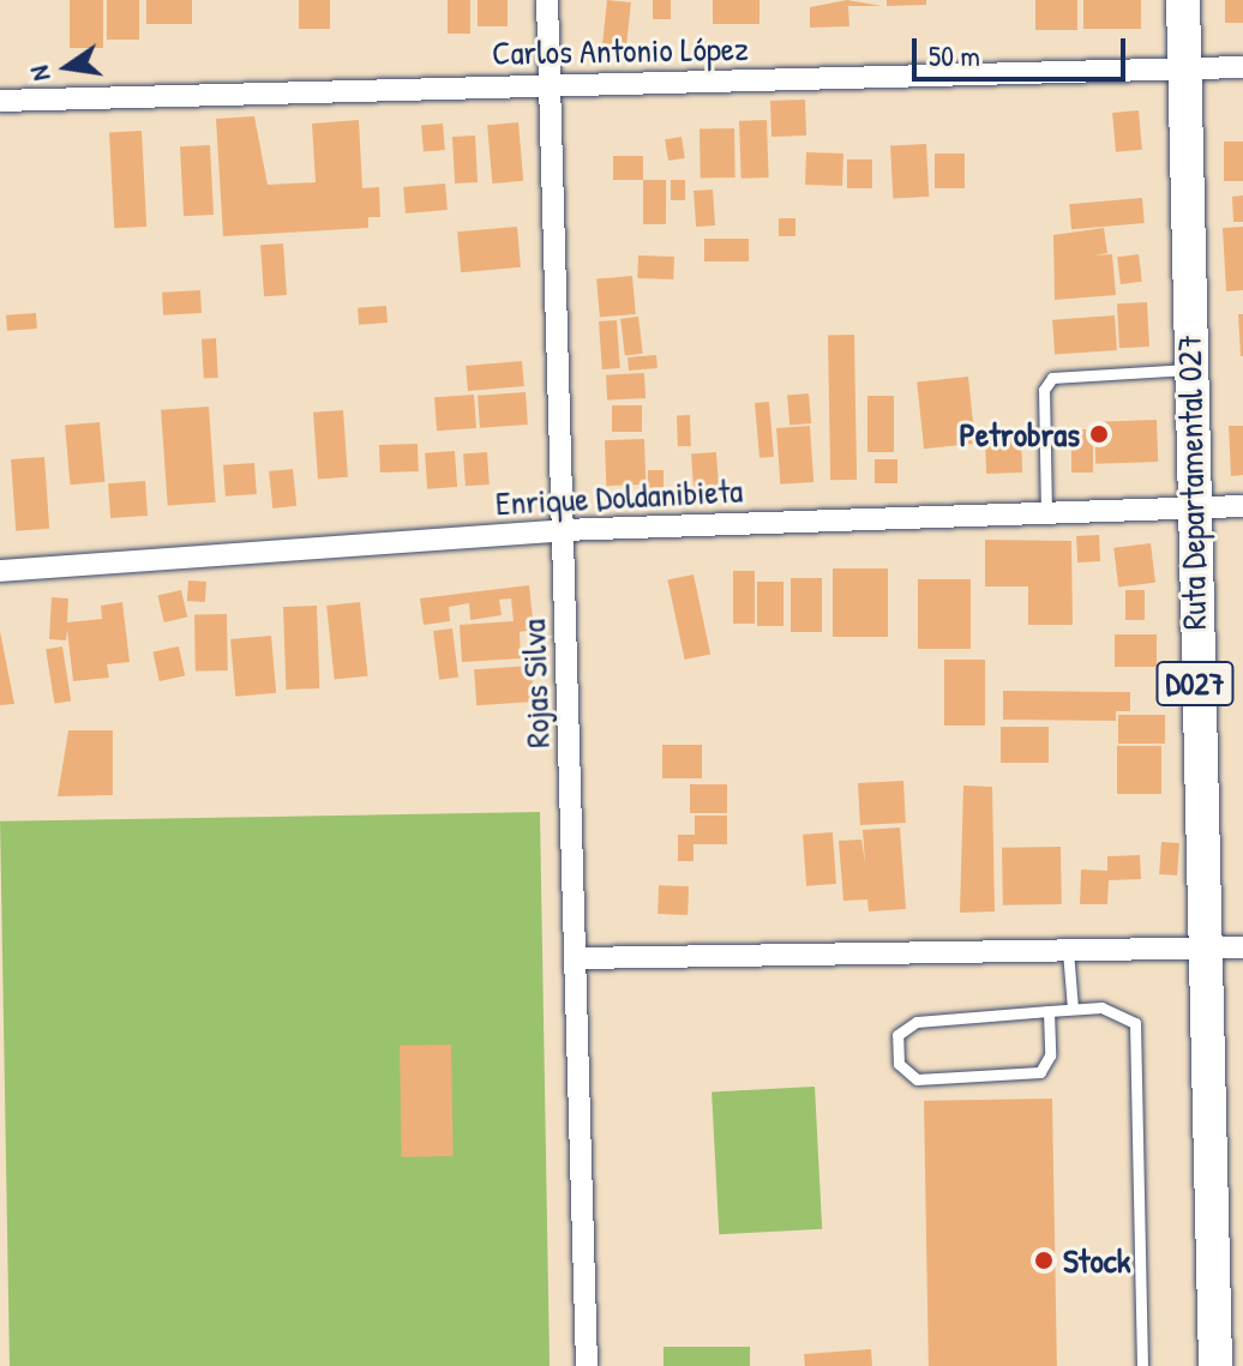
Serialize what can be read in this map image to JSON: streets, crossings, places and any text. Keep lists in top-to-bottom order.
{
  "streets": {
    "main road": ["Ruta Departamental 027", "D027"],
    "street": ["Carlos Antonio López", "Enrique Doldanibieta", "Rojas Silva"]
  },
  "crossings": [
    ["Carlos Antonio López", "Ruta Departamental 027"],
    ["Carlos Antonio López", "Rojas Silva"],
    ["Ruta Departamental 027", "Enrique Doldanibieta"],
    ["Enrique Doldanibieta", "Rojas Silva"]
  ],
  "places": ["Petrobras", "Stock"],
  "scale_bar": "50 m",
  "north": "left"
}
